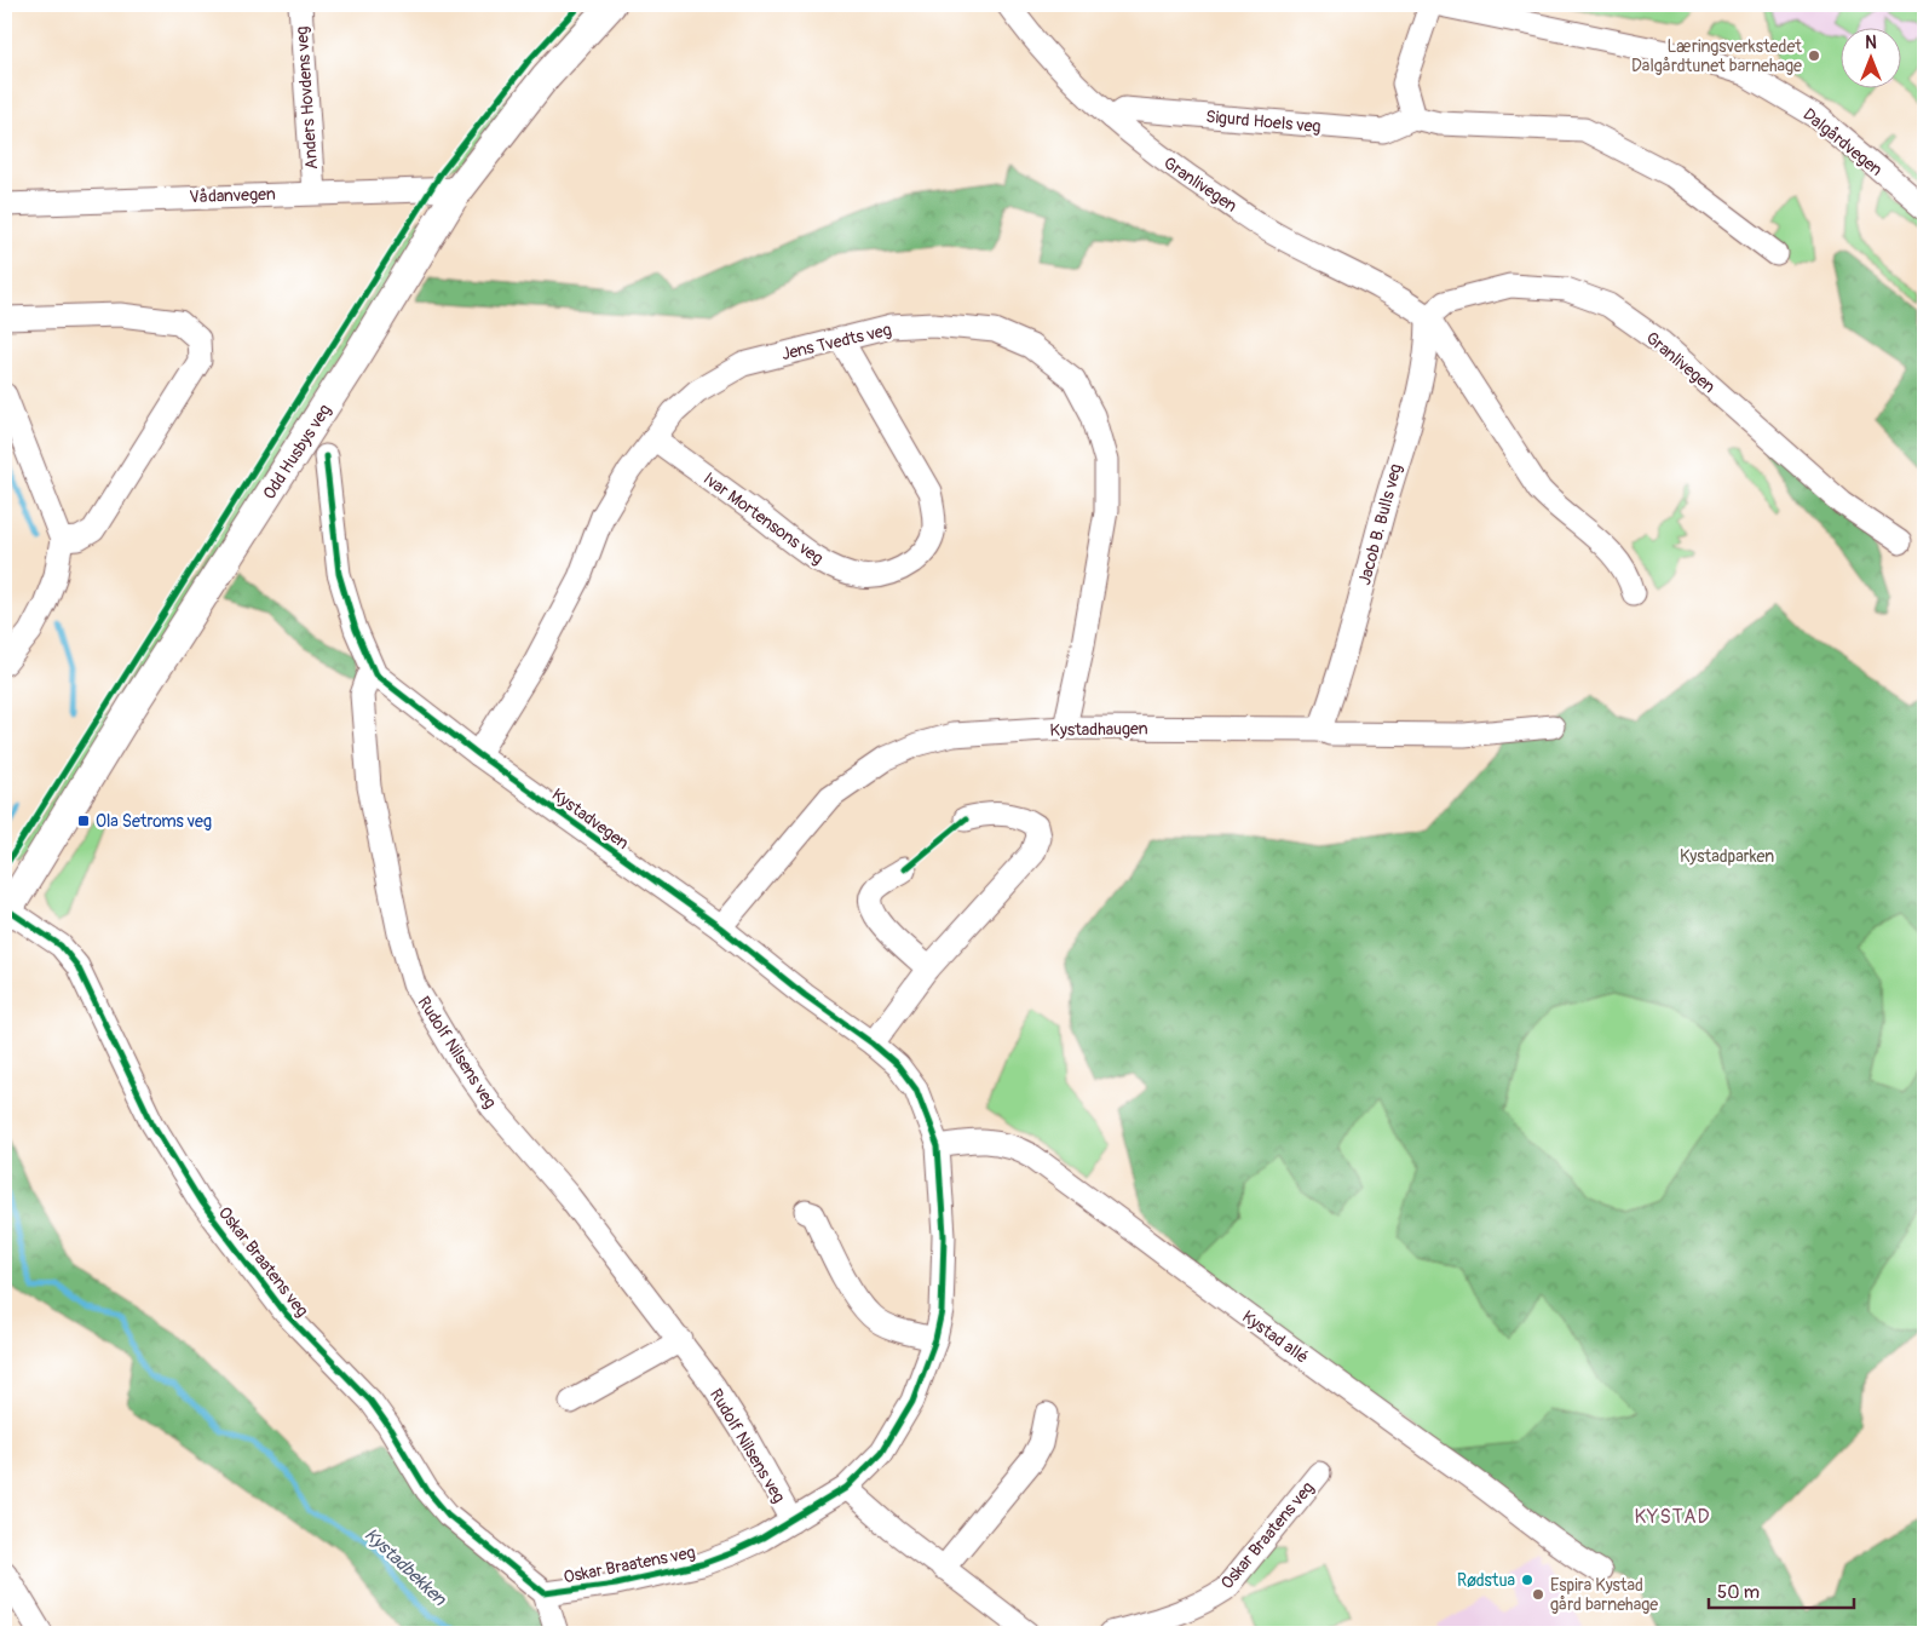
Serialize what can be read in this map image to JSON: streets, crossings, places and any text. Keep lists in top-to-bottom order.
{
  "streets": {
    "street": [
      "Anders Hovdens veg",
      "Sigurd Hoels veg",
      "Dalgårdvegen",
      "Granlivegen",
      "Vådanvegen",
      "Jens Tvedts veg",
      "Odd Husbys veg",
      "Ivar Mortensons veg",
      "Jacob B. Bulls veg",
      "Kystadhaugen",
      "Kystadvegen",
      "Rudolf Nilsens veg",
      "Oskar Braatens veg",
      "Kystad allé"
    ]
  },
  "crossings": [
    ["Anders Hovdens veg", "Vådanvegen"],
    ["Sigurd Hoels veg", "Granlivegen"],
    ["Granlivegen", "Jacob B. Bulls veg"],
    ["Vådanvegen", "Odd Husbys veg"],
    ["Jens Tvedts veg", "Ivar Mortensons veg"],
    ["Jens Tvedts veg", "Kystadhaugen"],
    ["Jens Tvedts veg", "Kystadvegen"],
    ["Odd Husbys veg", "Oskar Braatens veg"],
    ["Jacob B. Bulls veg", "Kystadhaugen"],
    ["Kystadhaugen", "Kystadvegen"],
    ["Kystadvegen", "Rudolf Nilsens veg"],
    ["Kystadvegen", "Oskar Braatens veg"],
    ["Kystadvegen", "Kystad allé"],
    ["Rudolf Nilsens veg", "Oskar Braatens veg"],
    ["Oskar Braatens veg", "Kystad allé"]
  ],
  "districts": ["KYSTAD"],
  "water": ["Kystadbekken"],
  "parks": ["Kystadparken"],
  "places": {
    "other": ["Læringsverkstedet Dalgårdtunet barnehage", "Rødstua", "Espira Kystad gård barnehage"],
    "transit": ["Ola Setroms veg"]
  },
  "scale_bar": "50 m",
  "north": "top"
}
